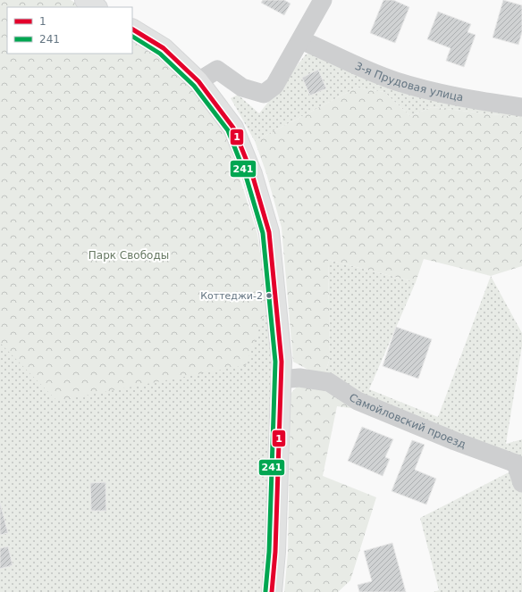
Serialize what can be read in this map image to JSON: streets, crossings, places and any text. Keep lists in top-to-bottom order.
{
  "streets": {
    "street": ["3-я Прудовая улица", "Самойловский проезд"]
  },
  "parks": ["Парк Свободы"],
  "places": ["Коттеджи-2"],
  "lines": ["transit line 1", "transit line 241"],
  "legend": ["1", "241"]
}
